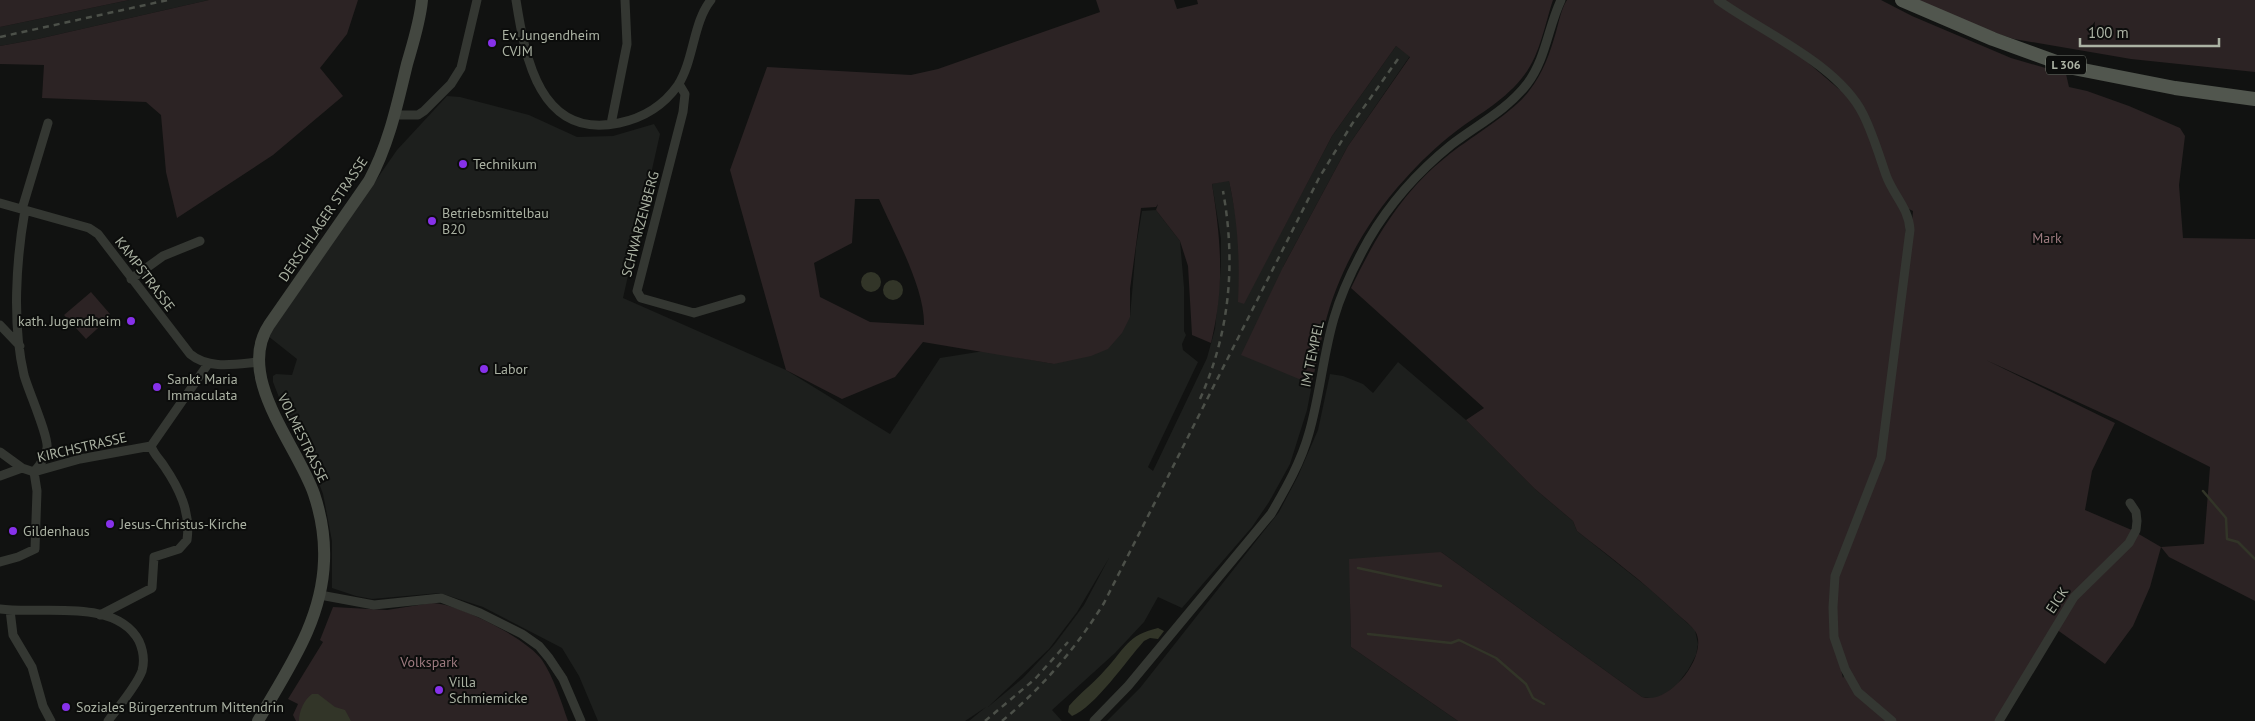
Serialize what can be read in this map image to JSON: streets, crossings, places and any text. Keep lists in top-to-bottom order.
{
  "streets": {
    "main road": ["L 306", "DERSCHLAGER STRASSE", "VOLMESTRASSE"],
    "street": [
      "SCHWARZENBERG",
      "KAMPSTRASSE",
      "IM TEMPEL",
      "KIRCHSTRASSE",
      "EICK"
    ]
  },
  "crossings": [
    ["DERSCHLAGER STRASSE", "VOLMESTRASSE"]
  ],
  "parks": ["Mark", "Volkspark"],
  "places": [
    "Ev. Jungendheim CVJM",
    "Technikum",
    "Betriebsmittelbau B20",
    "kath. Jugendheim",
    "Labor",
    "Sankt Maria Immaculata",
    "Jesus-Christus-Kirche",
    "Gildenhaus",
    "Villa Schmiemicke",
    "Soziales Bürgerzentrum Mittendrin"
  ],
  "scale_bar": "100 m"
}
